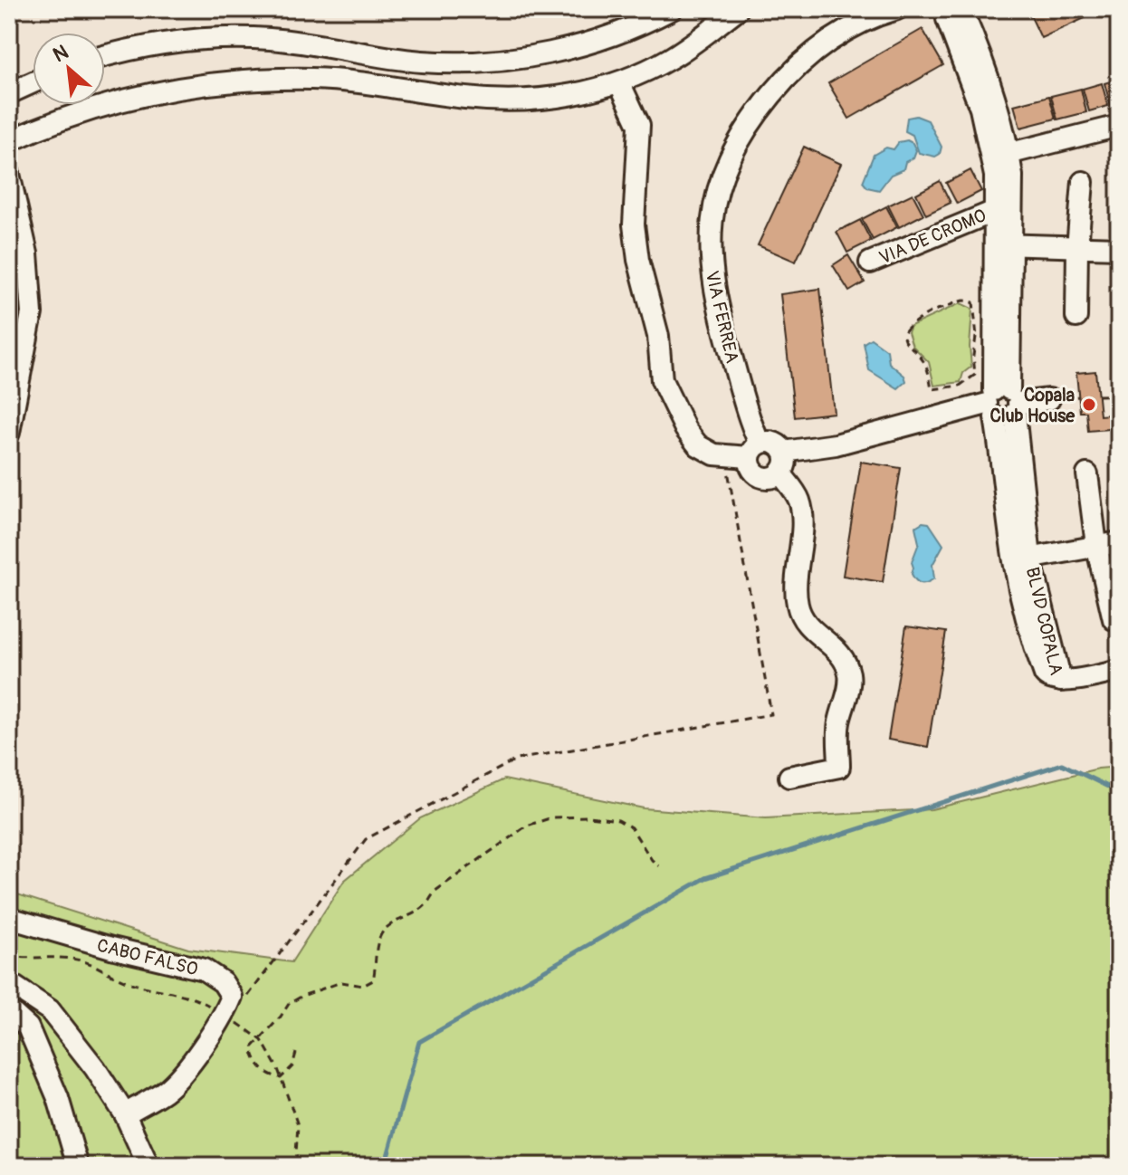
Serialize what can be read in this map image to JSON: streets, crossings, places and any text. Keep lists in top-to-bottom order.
{
  "streets": {
    "street": [
      "VIA DE CROMO",
      "VIA FERREA",
      "BLVD COPALA",
      "CABO FALSO"
    ]
  },
  "crossings": [
    ["VIA DE CROMO", "BLVD COPALA"]
  ],
  "places": ["Copala Club House"],
  "north": "top left"
}
